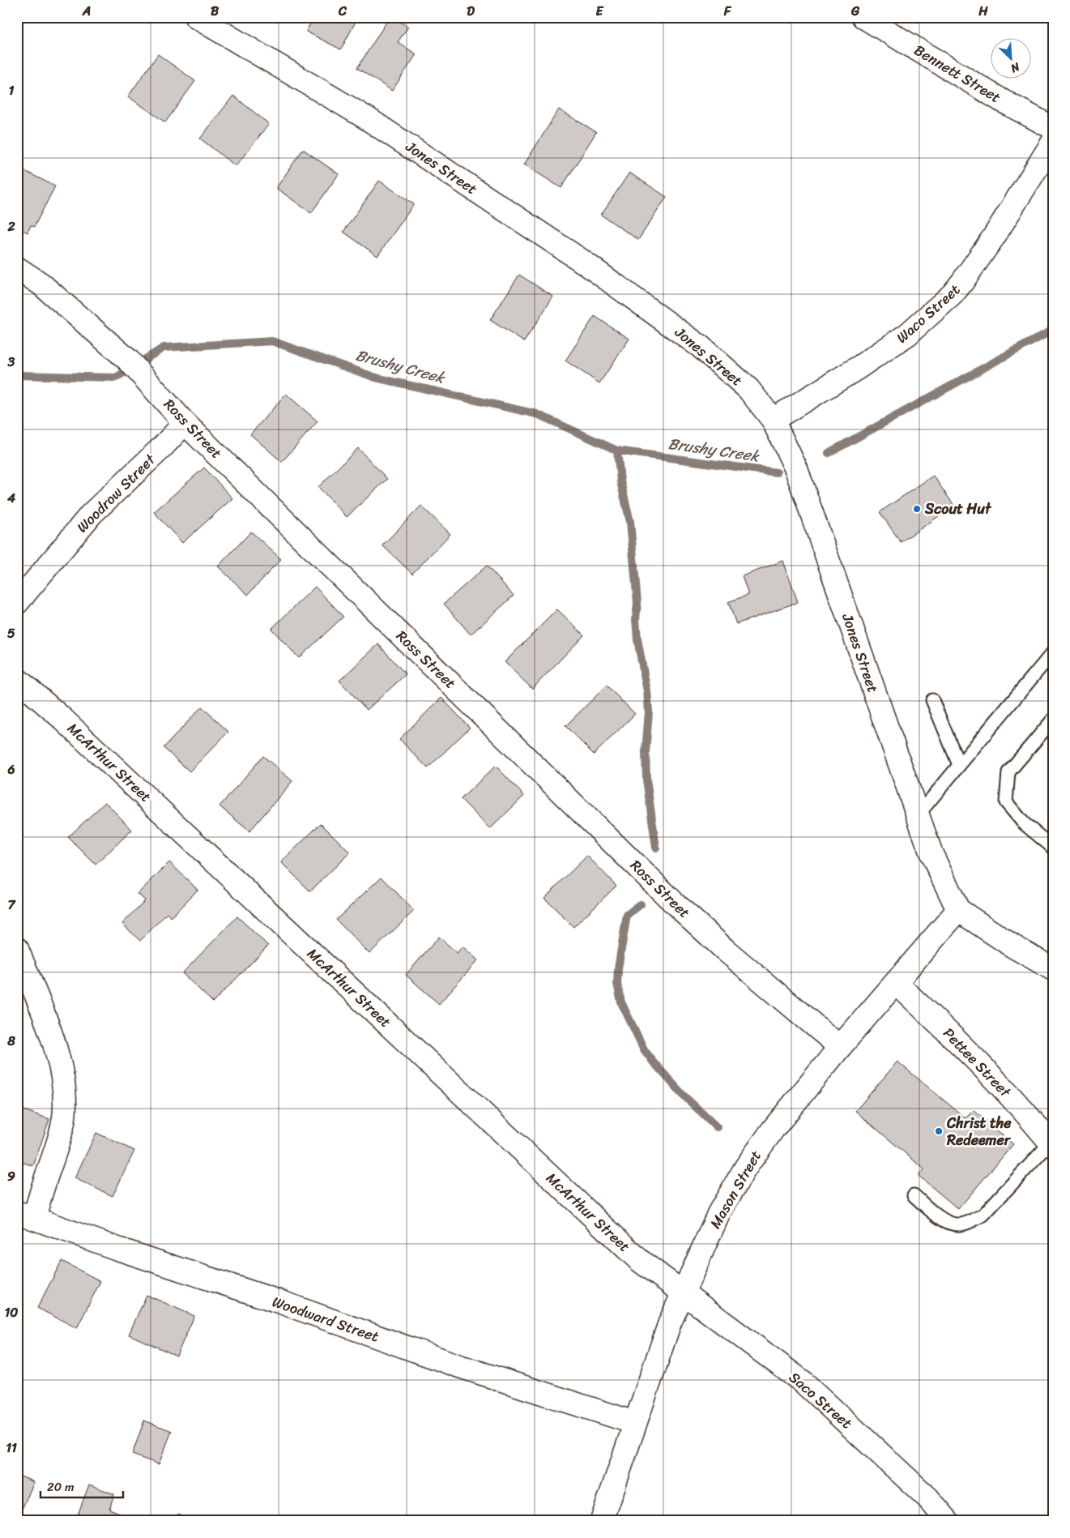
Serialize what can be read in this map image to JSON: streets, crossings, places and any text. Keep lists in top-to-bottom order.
{
  "streets": {
    "street": [
      "Bennett Street",
      "Jones Street",
      "Waco Street",
      "Ross Street",
      "Woodrow Street",
      "McArthur Street",
      "Pettee Street",
      "Mason Street",
      "Woodward Street",
      "Saco Street"
    ]
  },
  "crossings": [
    ["Jones Street", "Waco Street"],
    ["Jones Street", "Mason Street"],
    ["Ross Street", "Woodrow Street"],
    ["Ross Street", "Mason Street"],
    ["McArthur Street", "Mason Street"],
    ["McArthur Street", "Saco Street"],
    ["Pettee Street", "Mason Street"],
    ["Mason Street", "Woodward Street"],
    ["Mason Street", "Saco Street"]
  ],
  "water": ["Brushy Creek"],
  "places": ["Scout Hut", "Christ the Redeemer"],
  "scale_bar": "20 m",
  "north": "bottom right",
  "grid": {
    "columns": [
      "A",
      "B",
      "C",
      "D",
      "E",
      "F",
      "G",
      "H"
    ],
    "rows": [
      "1",
      "2",
      "3",
      "4",
      "5",
      "6",
      "7",
      "8",
      "9",
      "10",
      "11"
    ]
  }
}
